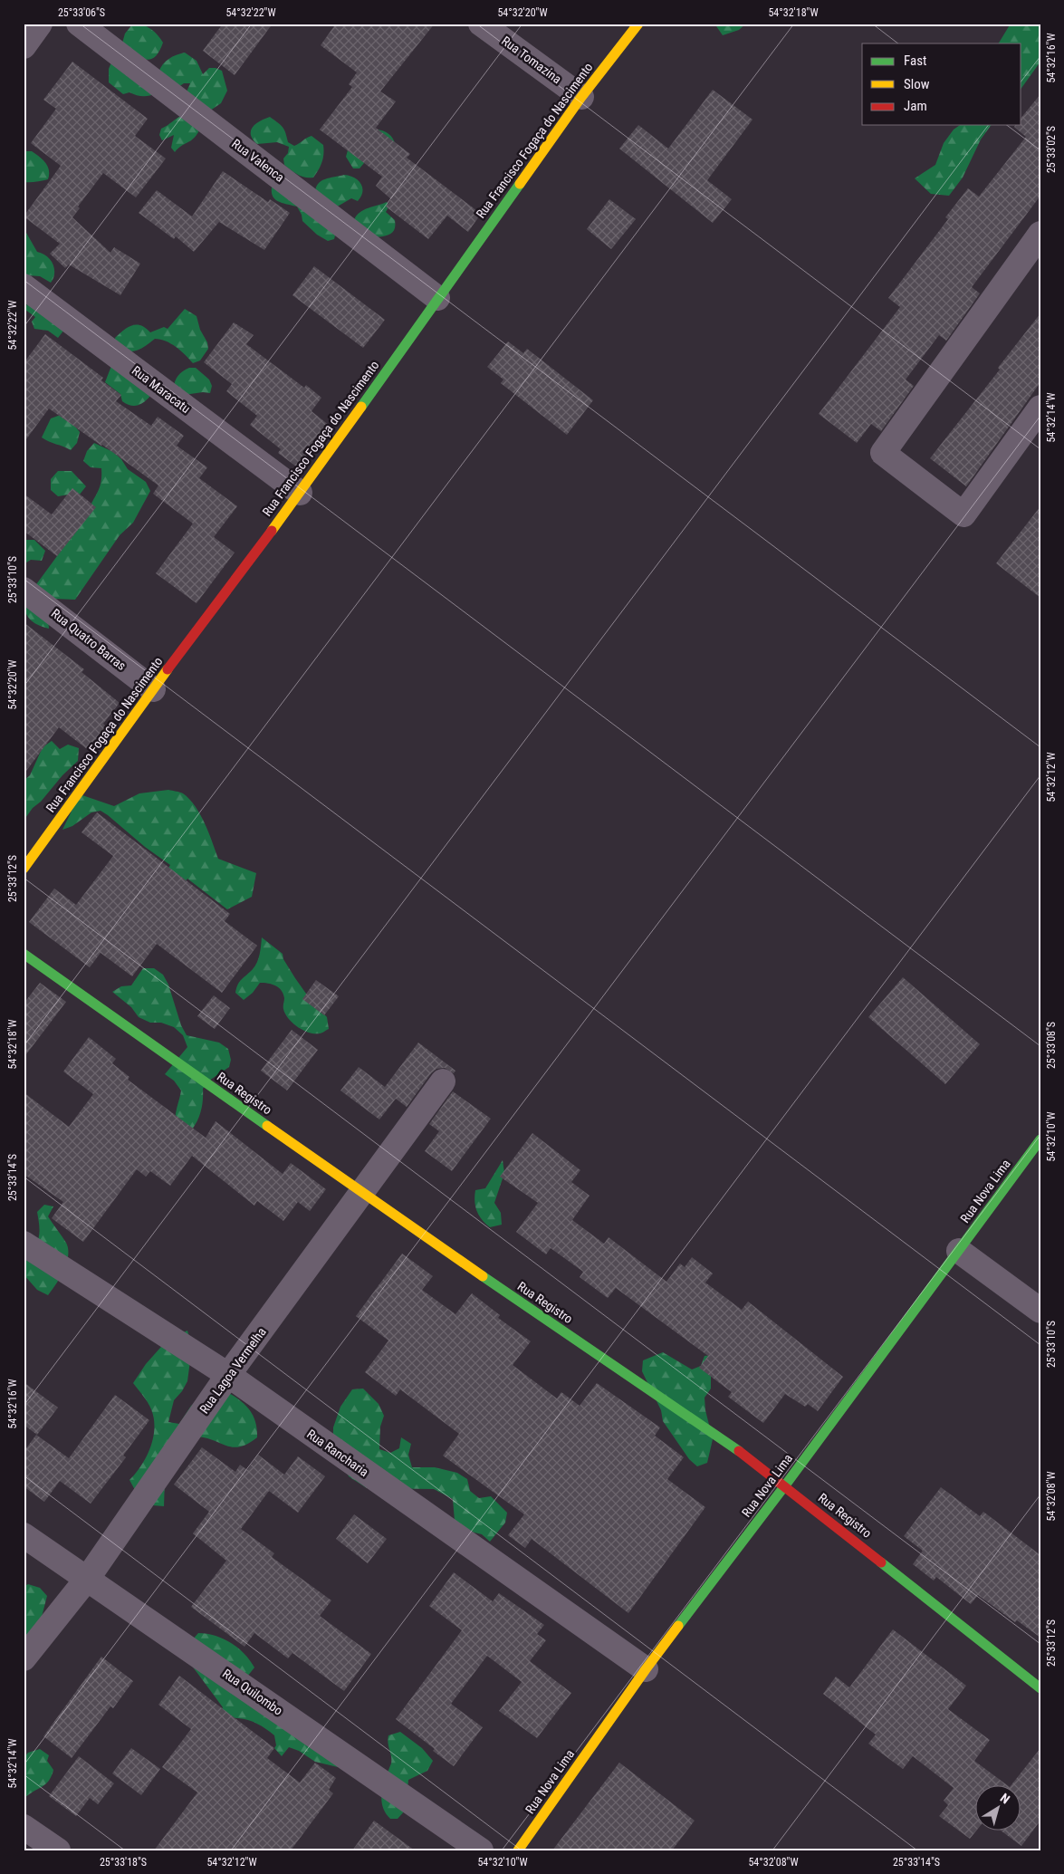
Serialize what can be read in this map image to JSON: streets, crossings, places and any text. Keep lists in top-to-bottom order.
{
  "streets": {
    "street": [
      "Rua Tomazina",
      "Rua Francisco Fogaça do Nascimento",
      "Rua Valenca",
      "Rua Maracatu",
      "Rua Quatro Barras",
      "Rua Registro",
      "Rua Nova Lima",
      "Rua Lagoa Vermelha",
      "Rua Rancharia",
      "Rua Quilombo"
    ]
  },
  "crossings": [
    ["Rua Tomazina", "Rua Francisco Fogaça do Nascimento"],
    ["Rua Francisco Fogaça do Nascimento", "Rua Valenca"],
    ["Rua Francisco Fogaça do Nascimento", "Rua Maracatu"],
    ["Rua Francisco Fogaça do Nascimento", "Rua Quatro Barras"],
    ["Rua Registro", "Rua Nova Lima"],
    ["Rua Registro", "Rua Lagoa Vermelha"],
    ["Rua Nova Lima", "Rua Rancharia"],
    ["Rua Lagoa Vermelha", "Rua Rancharia"],
    ["Rua Lagoa Vermelha", "Rua Quilombo"]
  ],
  "legend": ["Fast", "Slow", "Jam"],
  "north": "top right",
  "coordinates": [
    "25°33'06\"S",
    "54°32'22\"W",
    "54°32'20\"W",
    "54°32'18\"W",
    "54°32'16\"W",
    "25°33'02\"S",
    "54°32'14\"W",
    "25°33'10\"S",
    "54°32'12\"W",
    "25°33'12\"S",
    "25°33'08\"S",
    "54°32'10\"W",
    "25°33'14\"S",
    "54°32'08\"W",
    "25°33'18\"S"
  ]
}
